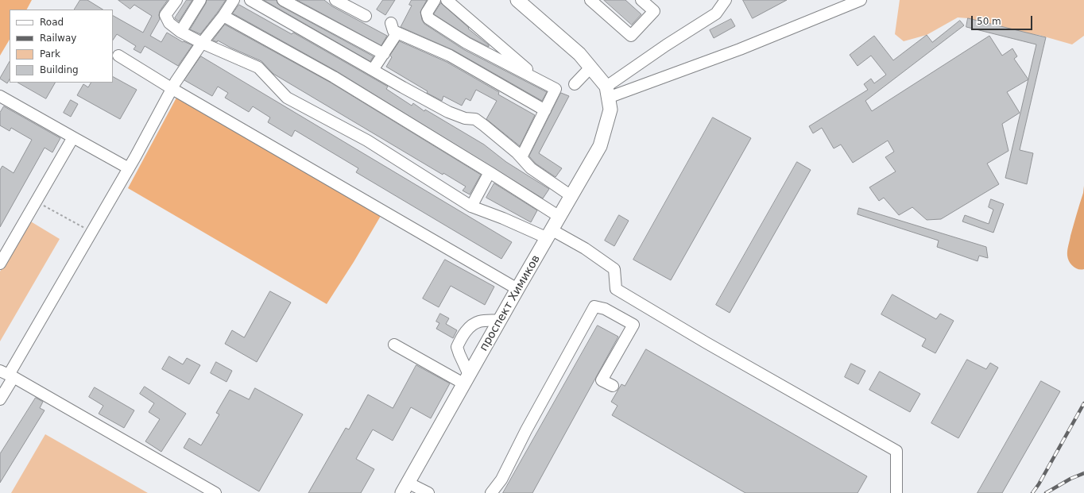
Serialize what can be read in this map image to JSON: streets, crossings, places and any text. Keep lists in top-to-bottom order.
{
  "streets": {
    "main road": ["проспект Химиков"]
  },
  "legend": [
    "Road",
    "Railway",
    "Park",
    "Building"
  ],
  "scale_bar": "50 m"
}
